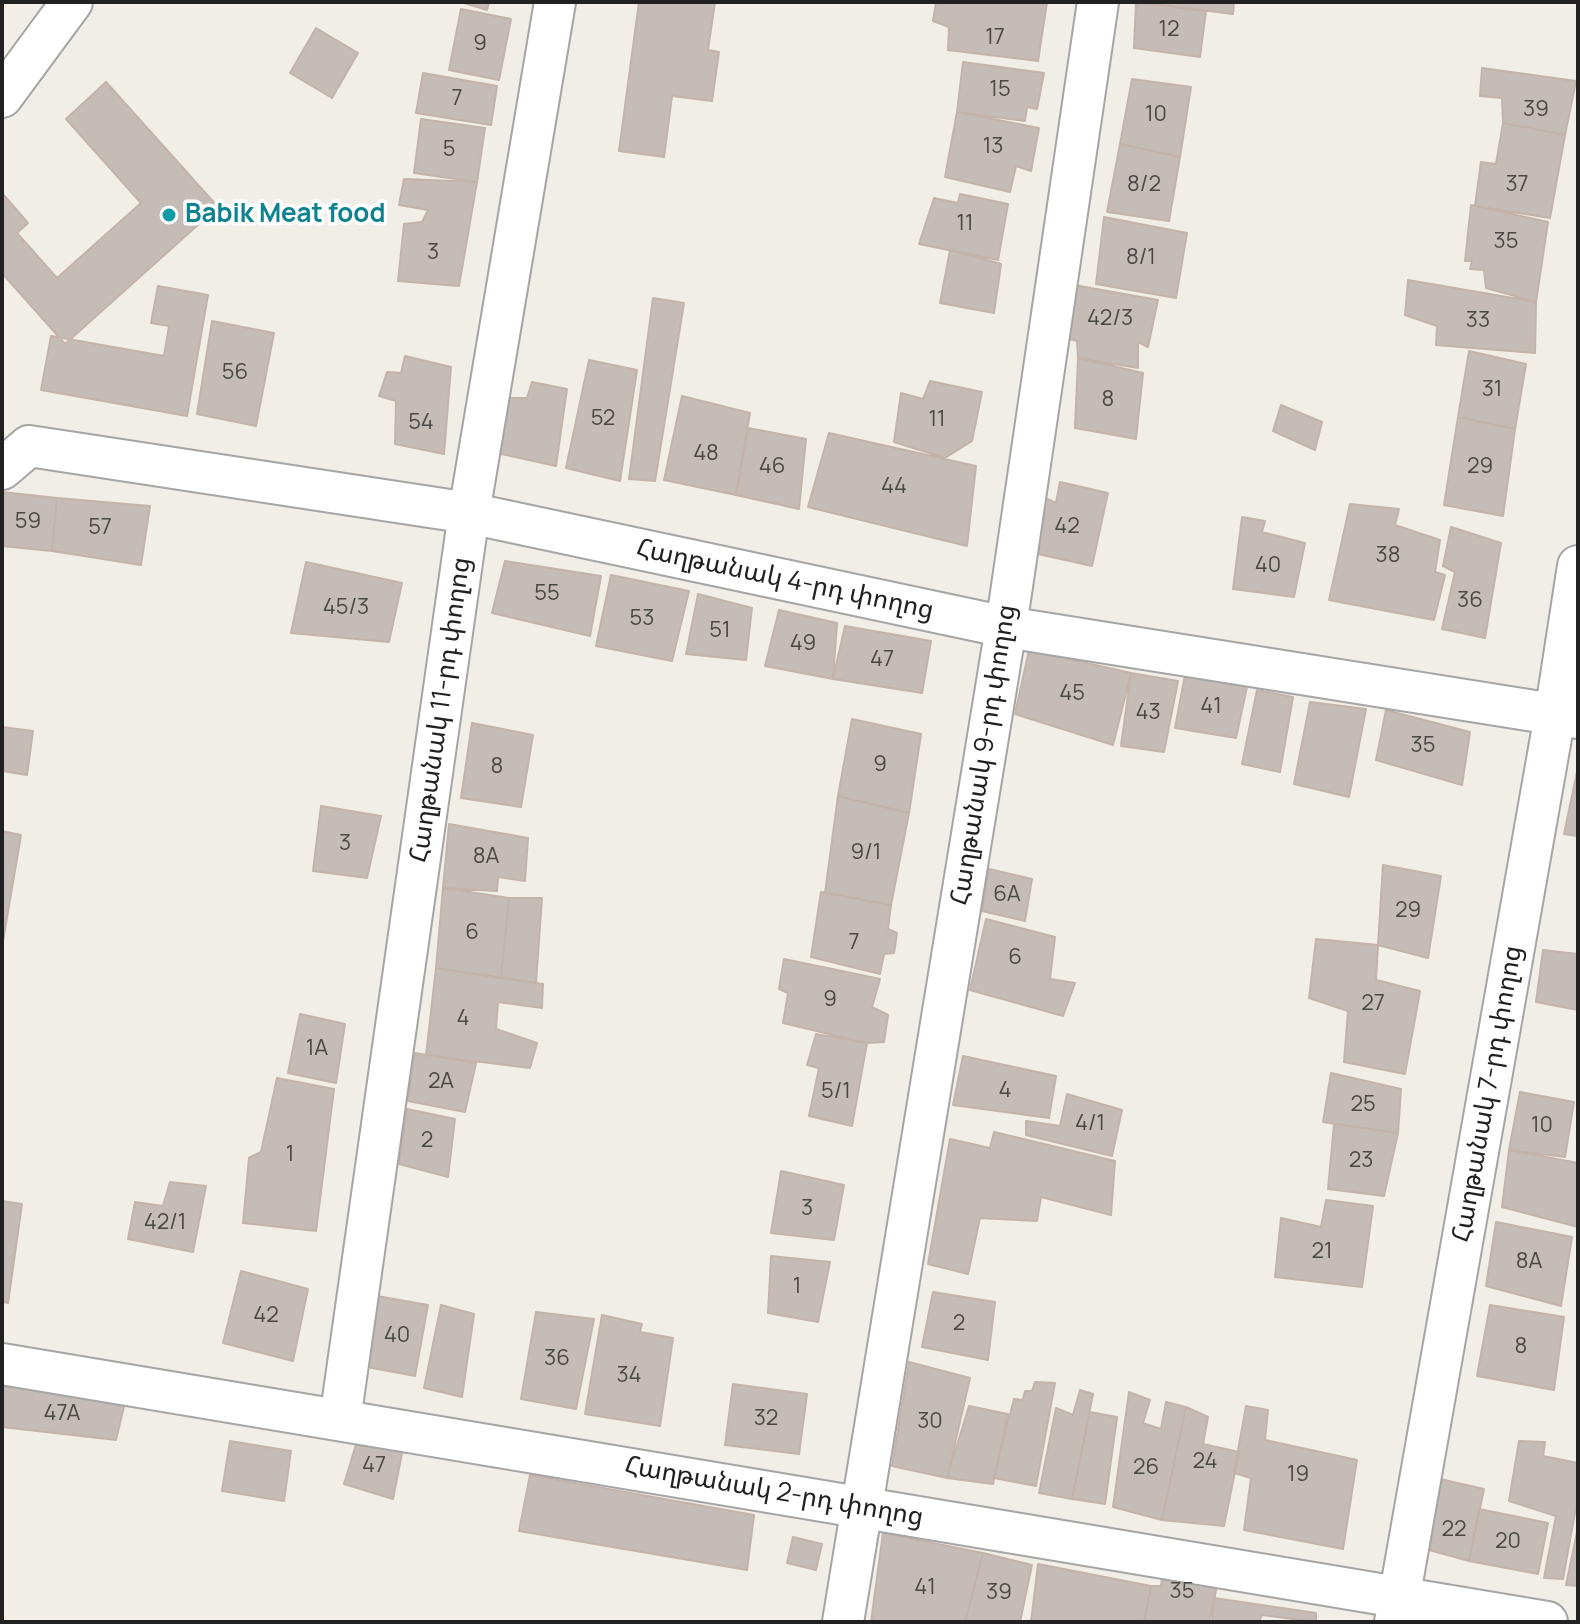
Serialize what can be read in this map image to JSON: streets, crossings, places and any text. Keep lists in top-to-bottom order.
{
  "streets": {
    "street": [
      "Հաղթանակ 4-րդ փողոց",
      "Հաղթանակ 11-րդ փողոց",
      "Հաղթանակ 9-րդ փողոց",
      "Հաղթանակ 7-րդ փողոց",
      "Հաղթանակ 2-րդ փողոց"
    ]
  },
  "crossings": [
    ["Հաղթանակ 4-րդ փողոց", "Հաղթանակ 11-րդ փողոց"],
    ["Հաղթանակ 4-րդ փողոց", "Հաղթանակ 9-րդ փողոց"],
    ["Հաղթանակ 4-րդ փողոց", "Հաղթանակ 7-րդ փողոց"],
    ["Հաղթանակ 11-րդ փողոց", "Հաղթանակ 2-րդ փողոց"],
    ["Հաղթանակ 9-րդ փողոց", "Հաղթանակ 2-րդ փողոց"],
    ["Հաղթանակ 7-րդ փողոց", "Հաղթանակ 2-րդ փողոց"]
  ],
  "places": ["Babik Meat food"],
  "house_numbers": [
    "12",
    "17",
    "9",
    "15",
    "7",
    "39",
    "10",
    "13",
    "5",
    "8/2",
    "37",
    "11",
    "35",
    "3",
    "8/1",
    "42/3",
    "33",
    "56",
    "31",
    "8",
    "52",
    "11",
    "54",
    "48",
    "46",
    "29",
    "44",
    "59",
    "42",
    "57",
    "38",
    "40",
    "55",
    "36",
    "45/3",
    "53",
    "51",
    "49",
    "47",
    "45",
    "41",
    "43",
    "35",
    "9",
    "8",
    "3",
    "9/1",
    "8А",
    "6А",
    "29",
    "6",
    "7",
    "6",
    "9",
    "27",
    "4",
    "1А",
    "2А",
    "4",
    "5/1",
    "25",
    "4/1",
    "10",
    "2",
    "1",
    "23",
    "3",
    "42/1",
    "21",
    "8А",
    "1",
    "42",
    "2",
    "40",
    "8",
    "36",
    "34",
    "47А",
    "32",
    "30",
    "24",
    "47",
    "26",
    "19",
    "22",
    "20",
    "41",
    "35",
    "39"
  ]
}
